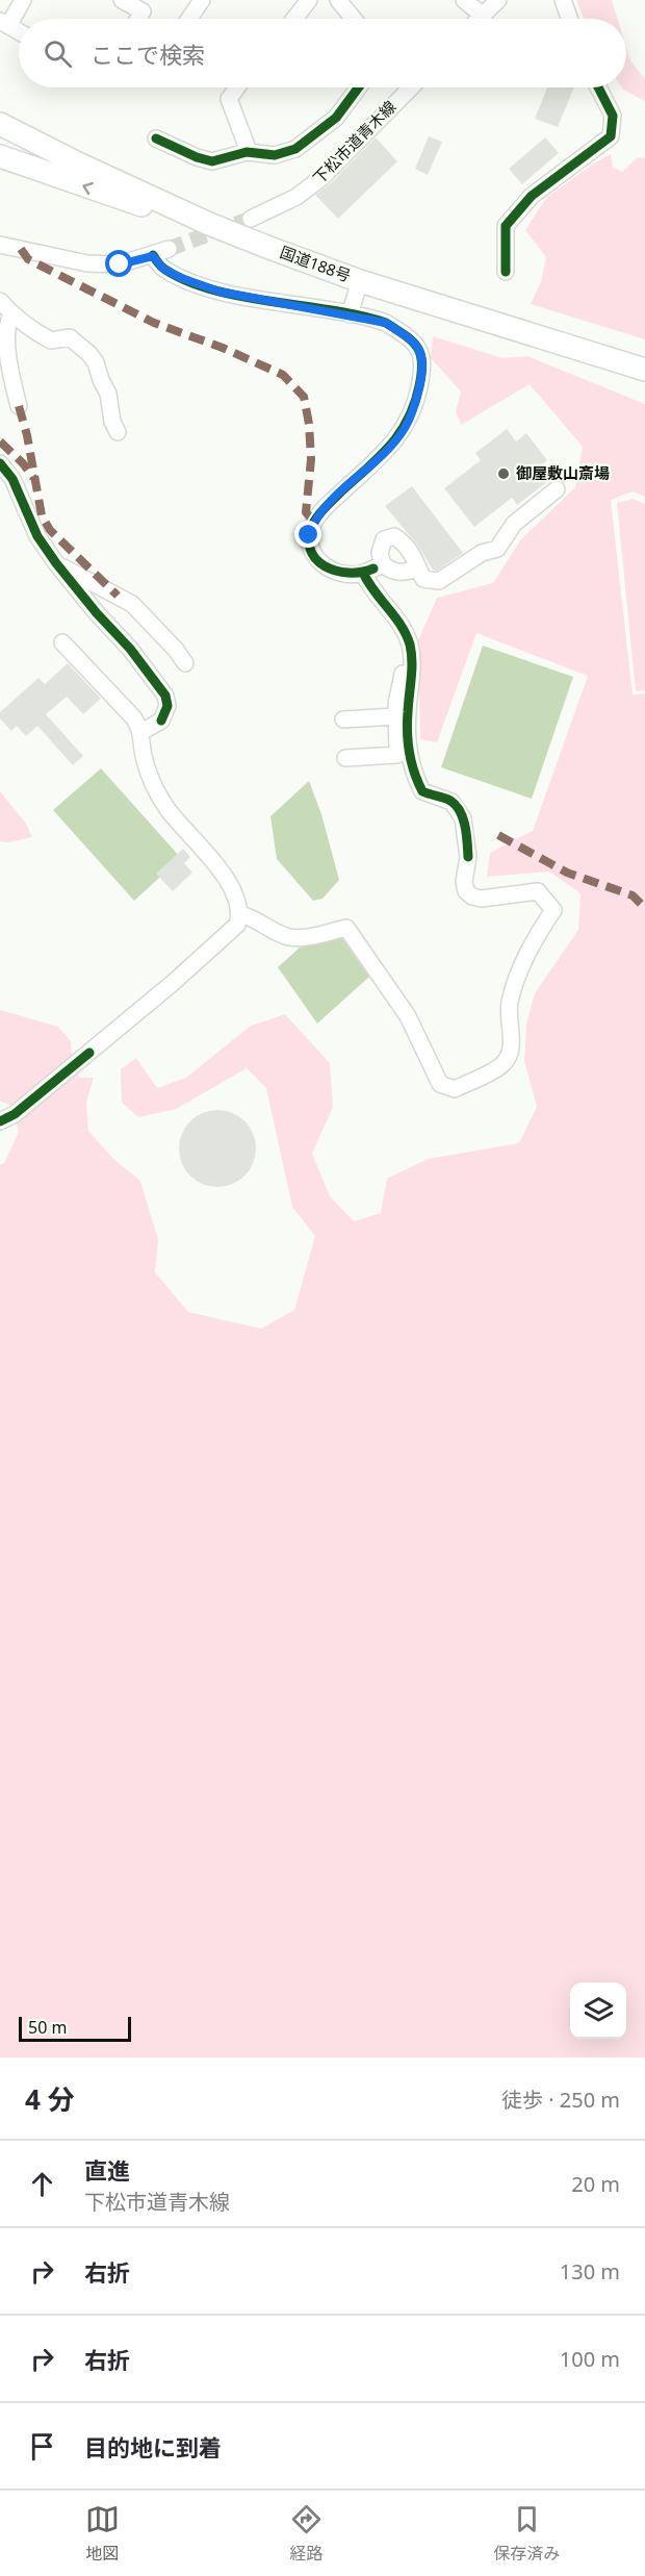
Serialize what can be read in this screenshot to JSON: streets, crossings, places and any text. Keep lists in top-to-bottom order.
{
  "streets": {
    "highway": ["国道188号"],
    "street": ["下松市道青木線"]
  },
  "places": ["御屋敷山斎場"],
  "scale_bar": "50 m",
  "page": {
    "search": "ここで検索",
    "scale": "50 m",
    "heading": ["4 分", "徒歩 · 250 m"],
    "list": [
      ["直進", "下松市道青木線", "20 m"],
      ["右折", "130 m"],
      ["右折", "100 m"],
      "目的地に到着"
    ],
    "nav": ["地図", "経路", "保存済み"]
  }
}
